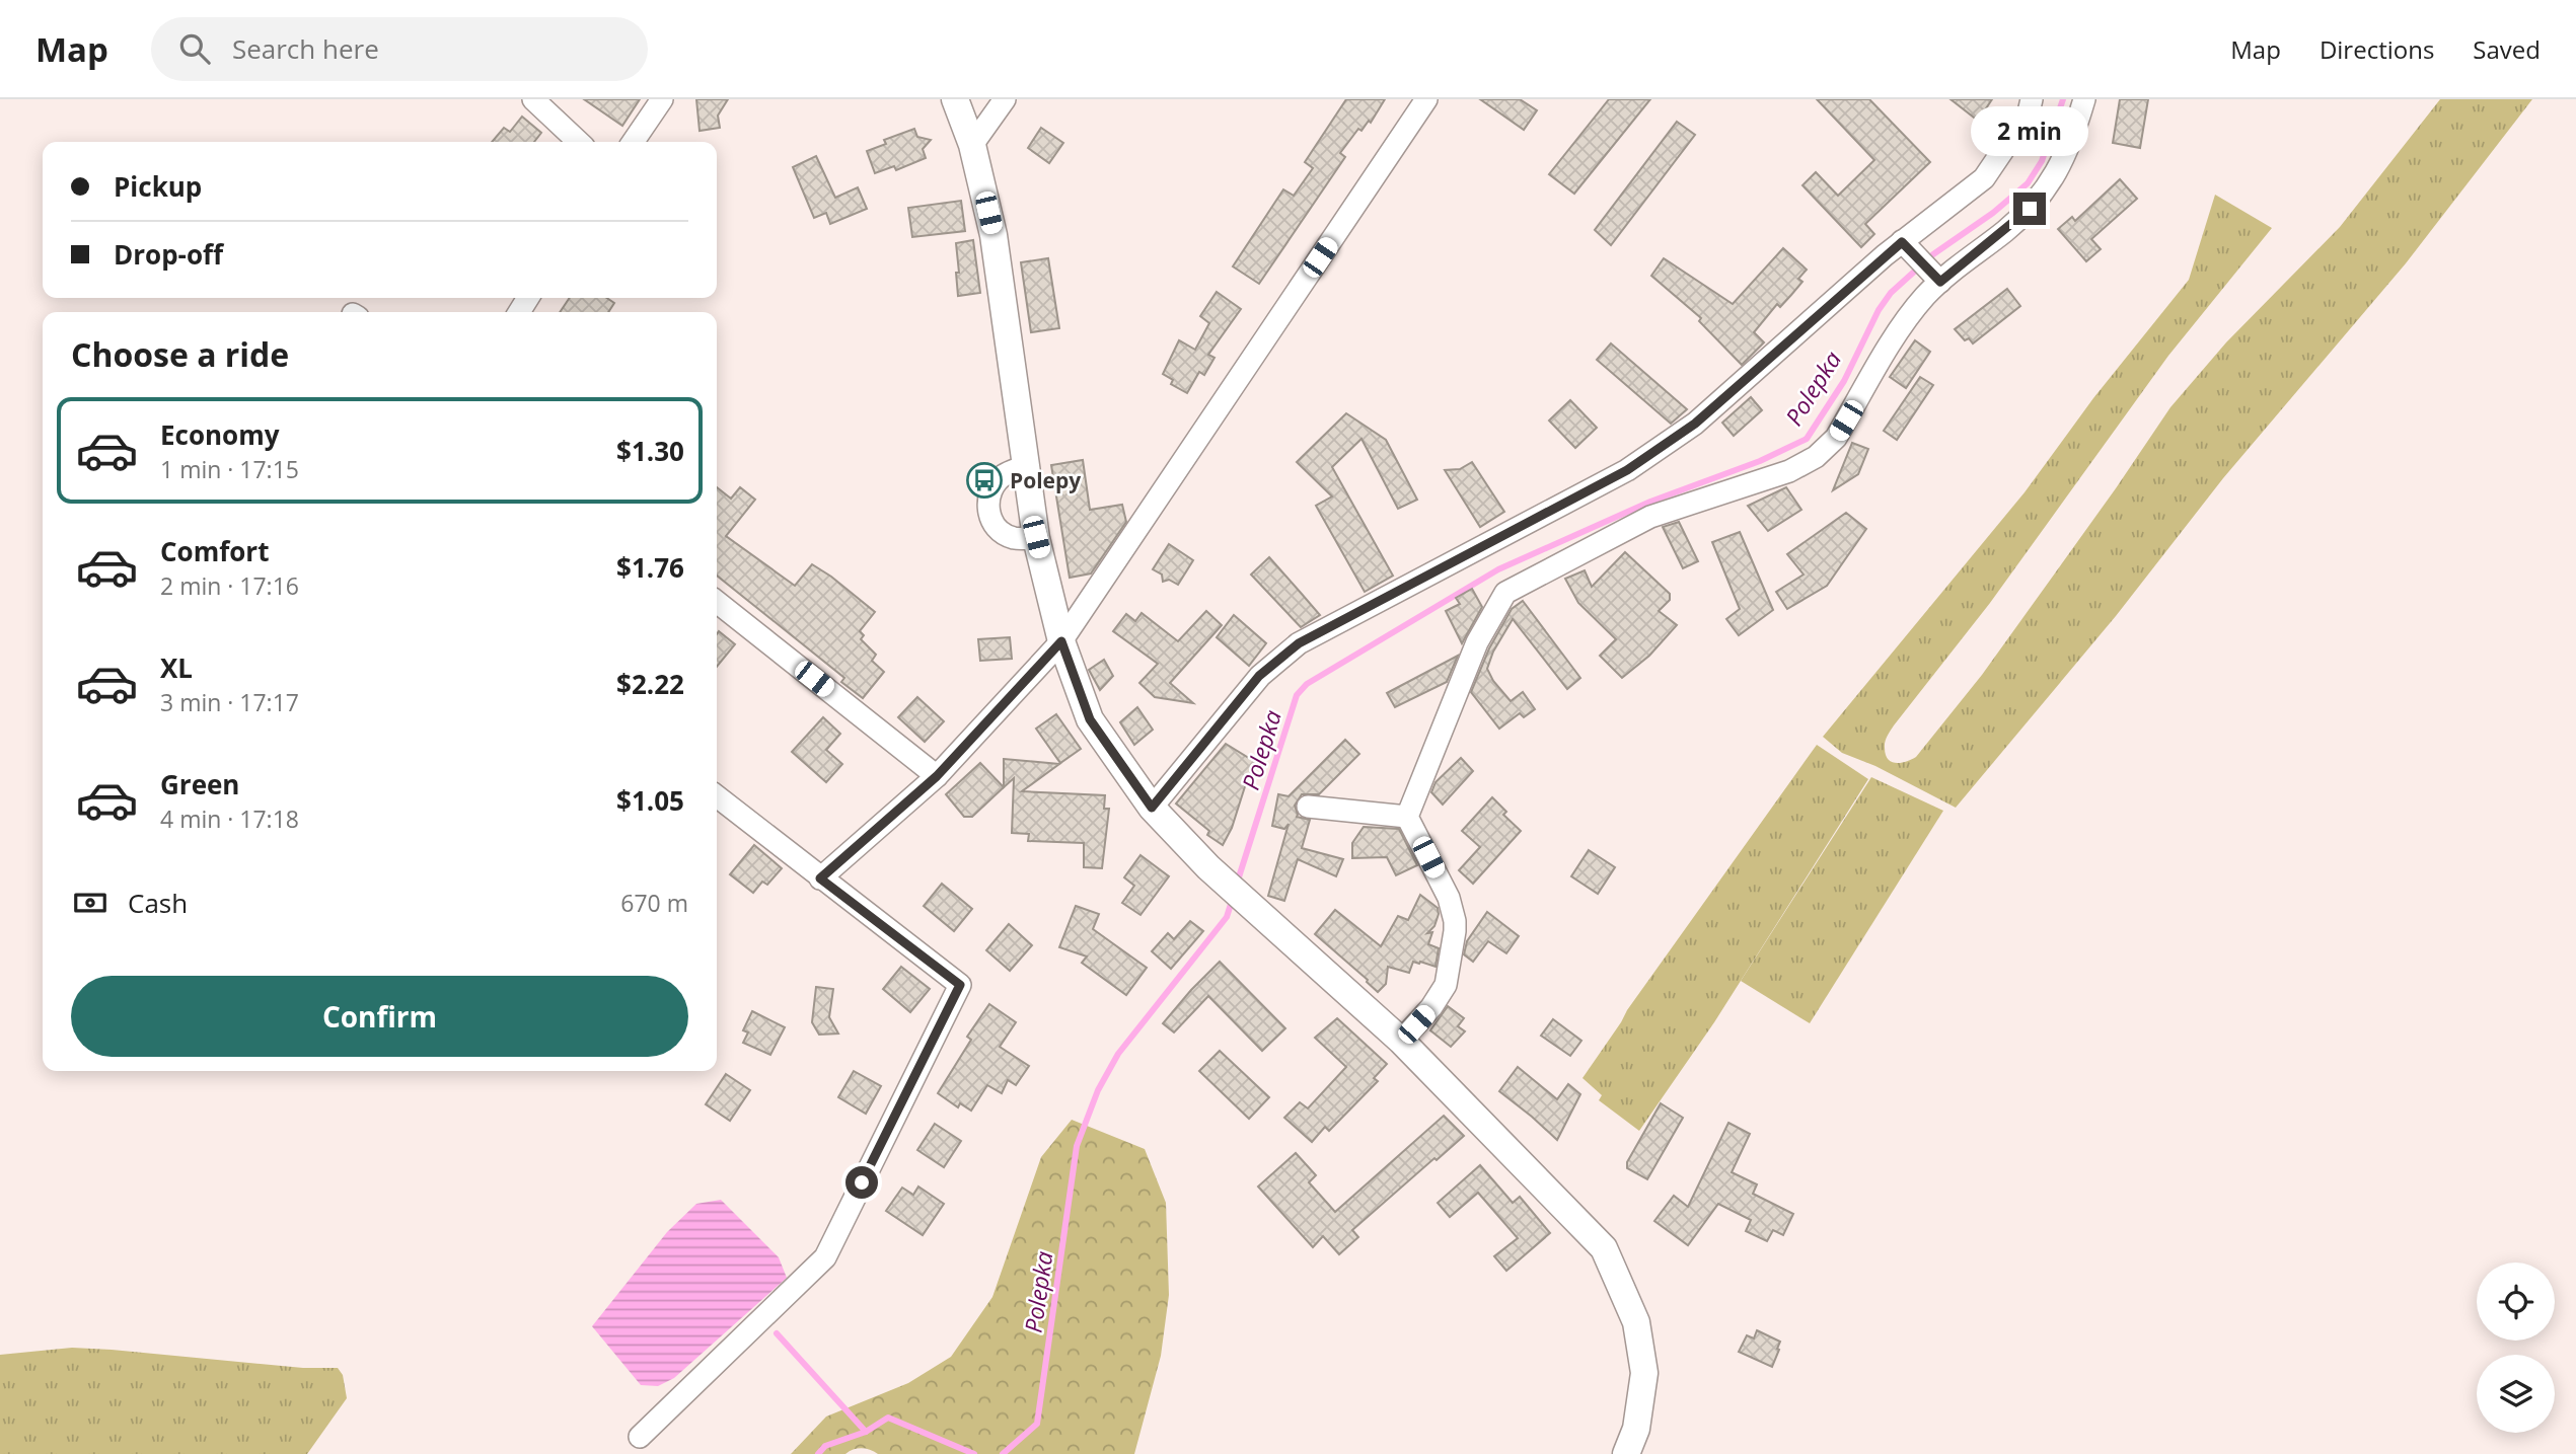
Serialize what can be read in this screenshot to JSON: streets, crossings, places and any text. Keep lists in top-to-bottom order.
{
  "water": ["Polepka"],
  "places": {
    "bus stop": ["Polepy"]
  },
  "page": {
    "header": "Map",
    "search": "Search here",
    "nav": ["Map", "Directions", "Saved"],
    "bubble": "2 min",
    "banner": ["Pickup", "Drop-off"],
    "heading": "Choose a ride",
    "list": [
      {
        "name": "Economy",
        "note": "1 min · 17:15",
        "value": "$1.30"
      },
      {
        "name": "Comfort",
        "note": "2 min · 17:16",
        "value": "$1.76"
      },
      {
        "name": "XL",
        "note": "3 min · 17:17",
        "value": "$2.22"
      },
      {
        "name": "Green",
        "note": "4 min · 17:18",
        "value": "$1.05"
      }
    ],
    "pay": ["Cash", "670 m"],
    "buttons": "Confirm"
  }
}
